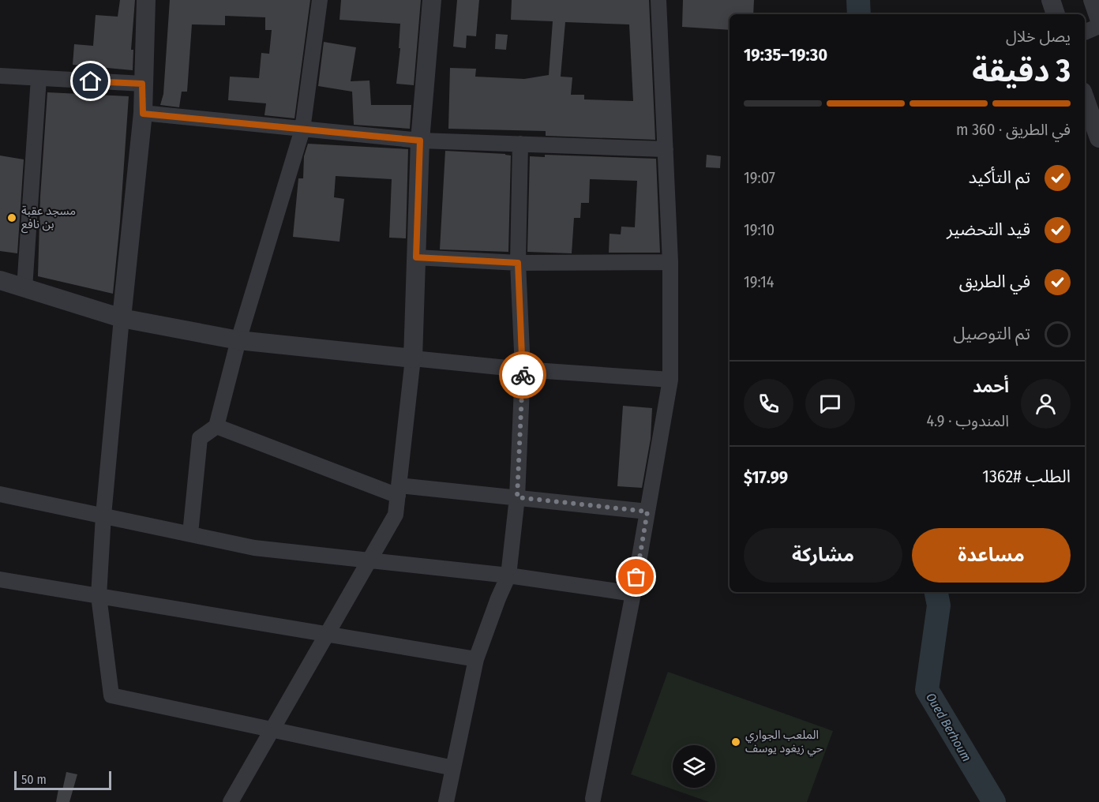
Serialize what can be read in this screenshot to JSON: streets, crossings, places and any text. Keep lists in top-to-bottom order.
{
  "water": ["Oued Berhoum"],
  "places": ["مسجد عقبة بن نافع", "الملعب الجواري حي زيغود يوسف"],
  "scale_bar": "50 m",
  "page": {
    "heading": ["3 دقيقة", "يصل خلال", "19:30–19:35"],
    "panel": [
      "أحمد",
      "المندوب · 4.9",
      "الطلب #1362",
      "$17.99"
    ],
    "bar": "في الطريق · 360 m",
    "list": [
      ["تم التأكيد", "19:07"],
      ["قيد التحضير", "19:10"],
      ["في الطريق", "19:14"],
      "تم التوصيل"
    ],
    "buttons": ["مساعدة", "مشاركة"],
    "scale": "50 m"
  }
}
